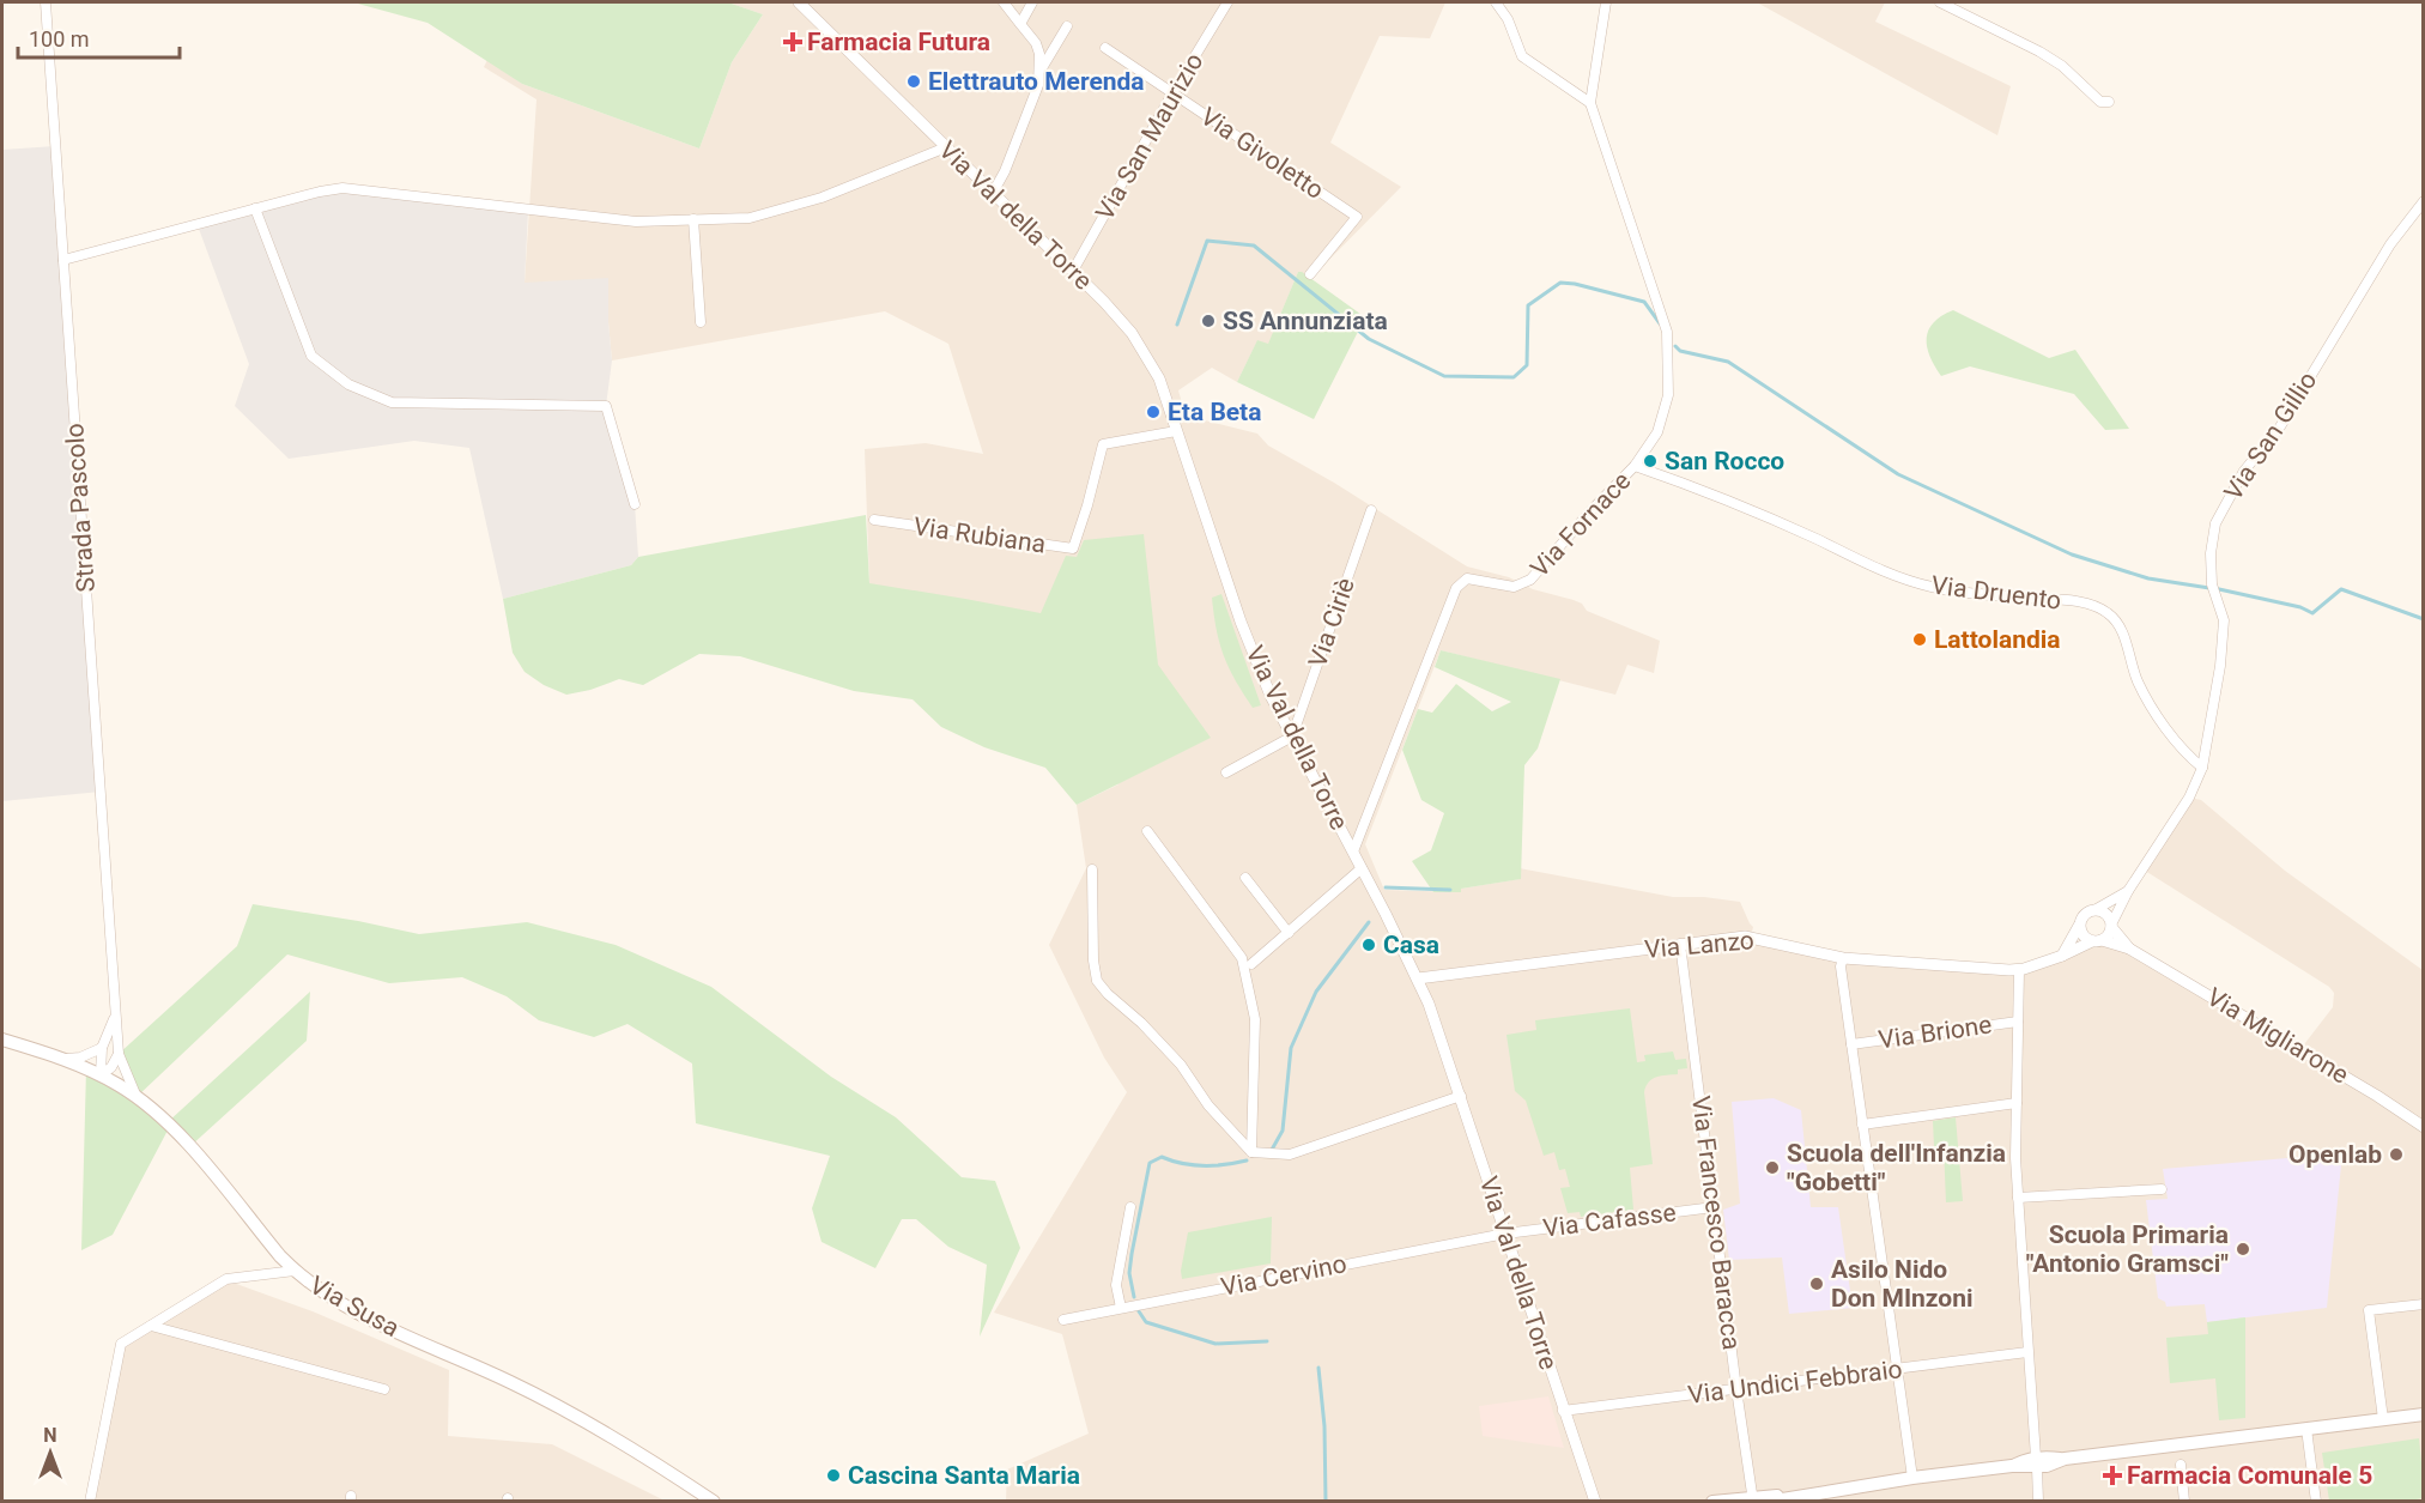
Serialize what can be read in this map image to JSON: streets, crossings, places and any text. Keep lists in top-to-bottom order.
{
  "streets": {
    "main road": ["Via Susa"],
    "street": [
      "Via San Maurizio",
      "Via Givoletto",
      "Via Val della Torre",
      "Via San Gillio",
      "Strada Pascolo",
      "Via Fornace",
      "Via Rubiana",
      "Via Druento",
      "Via Ciriè",
      "Via Lanzo",
      "Via Brione",
      "Via Migliarone",
      "Via Cafasse",
      "Via Francesco Baracca",
      "Via Cervino",
      "Via Undici Febbraio"
    ]
  },
  "crossings": [
    ["Via San Maurizio", "Via Givoletto"],
    ["Via San Maurizio", "Via Val della Torre"],
    ["Via Val della Torre", "Via Fornace"],
    ["Via Val della Torre", "Via Rubiana"],
    ["Via Val della Torre", "Via Ciriè"],
    ["Via Val della Torre", "Via Lanzo"],
    ["Via Val della Torre", "Via Cafasse"],
    ["Via Val della Torre", "Via Cervino"],
    ["Via Val della Torre", "Via Undici Febbraio"],
    ["Via San Gillio", "Via Druento"],
    ["Via San Gillio", "Via Lanzo"],
    ["Strada Pascolo", "Via Susa"],
    ["Via Fornace", "Via Druento"],
    ["Via Lanzo", "Via Francesco Baracca"],
    ["Via Cafasse", "Via Francesco Baracca"],
    ["Via Cafasse", "Via Cervino"],
    ["Via Francesco Baracca", "Via Undici Febbraio"]
  ],
  "places": {
    "health": ["Farmacia Futura", "Farmacia Comunale 5"],
    "other": [
      "Elettrauto Merenda",
      "SS Annunziata",
      "Eta Beta",
      "San Rocco",
      "Lattolandia",
      "Casa",
      "Openlab",
      "Scuola dell'Infanzia \"Gobetti\"",
      "Scuola Primaria \"Antonio Gramsci\"",
      "Asilo Nido Don MInzoni",
      "Cascina Santa Maria"
    ]
  },
  "scale_bar": "100 m",
  "north": "top"
}
